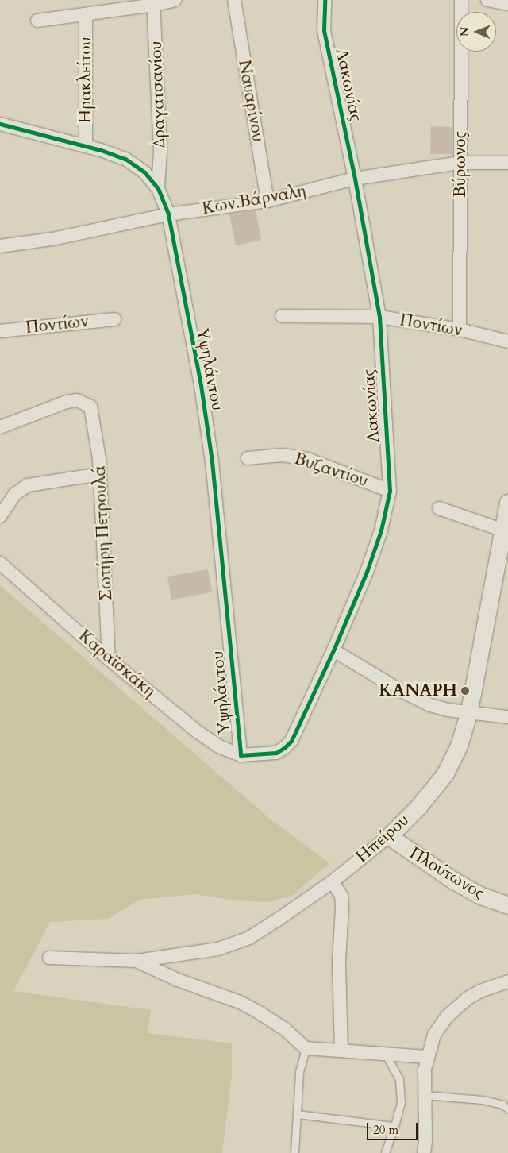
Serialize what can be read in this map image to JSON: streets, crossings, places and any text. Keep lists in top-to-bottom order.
{
  "streets": {
    "street": [
      "Ηρακλείτου",
      "Λακωνίας",
      "Δραγατσανίου",
      "Ναυαρίνου",
      "Βύρωνος",
      "Κων.Βάρναλη",
      "Ποντίων",
      "Υψηλάντου",
      "Βυζαντίου",
      "Σωτήρη Πετρουλά",
      "Καραϊσκάκη",
      "Ηπείρου",
      "Πλούτωνος"
    ]
  },
  "crossings": [
    ["Ηρακλείτου", "Υψηλάντου"],
    ["Λακωνίας", "Κων.Βάρναλη"],
    ["Λακωνίας", "Ποντίων"],
    ["Λακωνίας", "Υψηλάντου"],
    ["Λακωνίας", "Βυζαντίου"],
    ["Λακωνίας", "Καραϊσκάκη"],
    ["Δραγατσανίου", "Υψηλάντου"],
    ["Ναυαρίνου", "Κων.Βάρναλη"],
    ["Βύρωνος", "Κων.Βάρναλη"],
    ["Βύρωνος", "Ποντίων"],
    ["Κων.Βάρναλη", "Υψηλάντου"],
    ["Υψηλάντου", "Καραϊσκάκη"],
    ["Σωτήρη Πετρουλά", "Καραϊσκάκη"],
    ["Ηπείρου", "Πλούτωνος"]
  ],
  "places": ["ΚΑΝΑΡΗ"],
  "scale_bar": "20 m",
  "north": "left"
}
